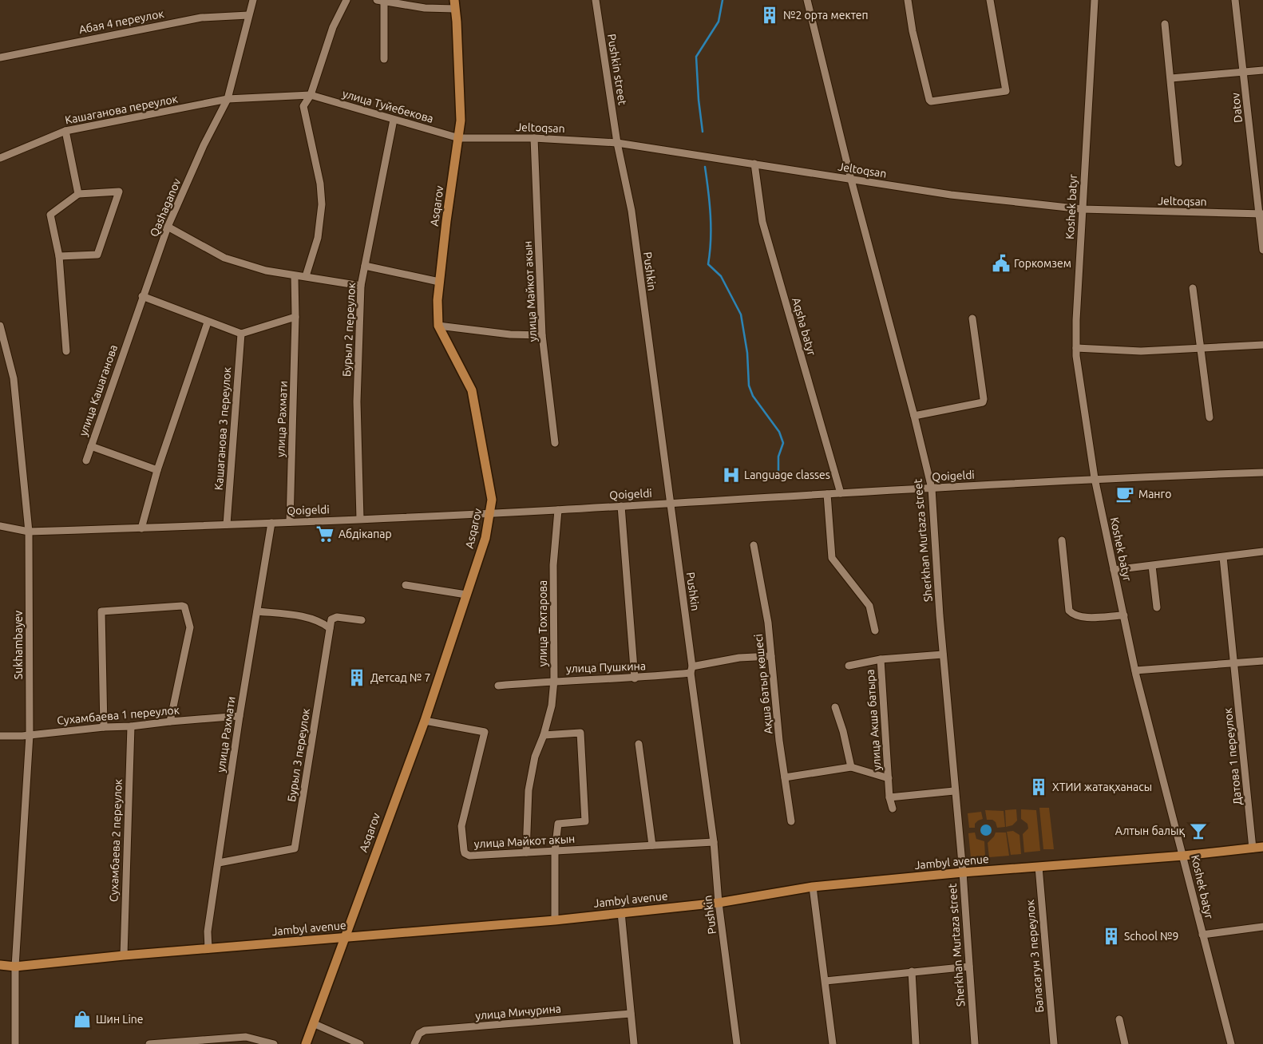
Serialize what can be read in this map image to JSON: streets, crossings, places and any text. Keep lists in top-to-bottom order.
{
  "streets": {
    "main road": ["Asqarov", "Jambyl avenue"],
    "street": [
      "Абая 4 переулок",
      "Pushkin street",
      "улица Туйебекова",
      "Datov",
      "Кашаганова переулок",
      "Jeltoqsan",
      "Koshek batyr",
      "Qashaganov",
      "Pushkin",
      "улица Майкот акын",
      "Aqsha batyr",
      "Бурыл 2 переулок",
      "улица Кашаганова",
      "улица Рахмати",
      "Кашаганова 3 переулок",
      "Qoigeldi",
      "Sherkhan Murtaza street",
      "улица Тохтарова",
      "Sukhambayev",
      "улица Пушкина",
      "Ақша батыр көшесі",
      "Сухамбаева 1 переулок",
      "улица Акша батыра",
      "Бурыл 3 переулок",
      "Датова 1 переулок",
      "Сухамбаева 2 переулок",
      "Баласагун 3 переулок",
      "улица Мичурина"
    ]
  },
  "crossings": [
    ["Абая 4 переулок", "Qashaganov"],
    ["Pushkin street", "Jeltoqsan"],
    ["Pushkin street", "Pushkin"],
    ["улица Туйебекова", "Кашаганова переулок"],
    ["улица Туйебекова", "Jeltoqsan"],
    ["улица Туйебекова", "Asqarov"],
    ["улица Туйебекова", "Qashaganov"],
    ["улица Туйебекова", "Бурыл 2 переулок"],
    ["Datov", "Jeltoqsan"],
    ["Кашаганова переулок", "Qashaganov"],
    ["Jeltoqsan", "Asqarov"],
    ["Jeltoqsan", "Koshek batyr"],
    ["Jeltoqsan", "Pushkin"],
    ["Jeltoqsan", "улица Майкот акын"],
    ["Jeltoqsan", "Aqsha batyr"],
    ["Jeltoqsan", "Sherkhan Murtaza street"],
    ["Asqarov", "улица Майкот акын"],
    ["Asqarov", "Qoigeldi"],
    ["Asqarov", "Jambyl avenue"],
    ["Koshek batyr", "Qoigeldi"],
    ["Koshek batyr", "Jambyl avenue"],
    ["Qashaganov", "улица Кашаганова"],
    ["Pushkin", "улица Майкот акын"],
    ["Pushkin", "Qoigeldi"],
    ["Pushkin", "улица Пушкина"],
    ["Pushkin", "Jambyl avenue"],
    ["улица Майкот акын", "улица Тохтарова"],
    ["Aqsha batyr", "Qoigeldi"],
    ["Бурыл 2 переулок", "Qoigeldi"],
    ["улица Рахмати", "Qoigeldi"],
    ["улица Рахмати", "Сухамбаева 1 переулок"],
    ["улица Рахмати", "Бурыл 3 переулок"],
    ["улица Рахмати", "Jambyl avenue"],
    ["Кашаганова 3 переулок", "Qoigeldi"],
    ["Qoigeldi", "Sherkhan Murtaza street"],
    ["Qoigeldi", "улица Тохтарова"],
    ["Qoigeldi", "Sukhambayev"],
    ["Sherkhan Murtaza street", "Jambyl avenue"],
    ["улица Тохтарова", "улица Пушкина"],
    ["Sukhambayev", "Сухамбаева 1 переулок"],
    ["Sukhambayev", "Jambyl avenue"],
    ["улица Пушкина", "Ақша батыр көшесі"],
    ["Ақша батыр көшесі", "улица Акша батыра"],
    ["Сухамбаева 1 переулок", "Сухамбаева 2 переулок"],
    ["Датова 1 переулок", "Jambyl avenue"],
    ["Сухамбаева 2 переулок", "Jambyl avenue"],
    ["Jambyl avenue", "Баласагун 3 переулок"]
  ],
  "places": {
    "building": [
      "№2 орта мектеп",
      "Детсад № 7",
      "ХТИИ жатақханасы",
      "School №9"
    ],
    "public building": ["Горкомзем"],
    "hospital": ["Language classes"],
    "cafe": ["Манго"],
    "supermarket": ["Абдiкапар"],
    "bar": ["Алтын балық"],
    "shop": ["Шин Line"]
  }
}
